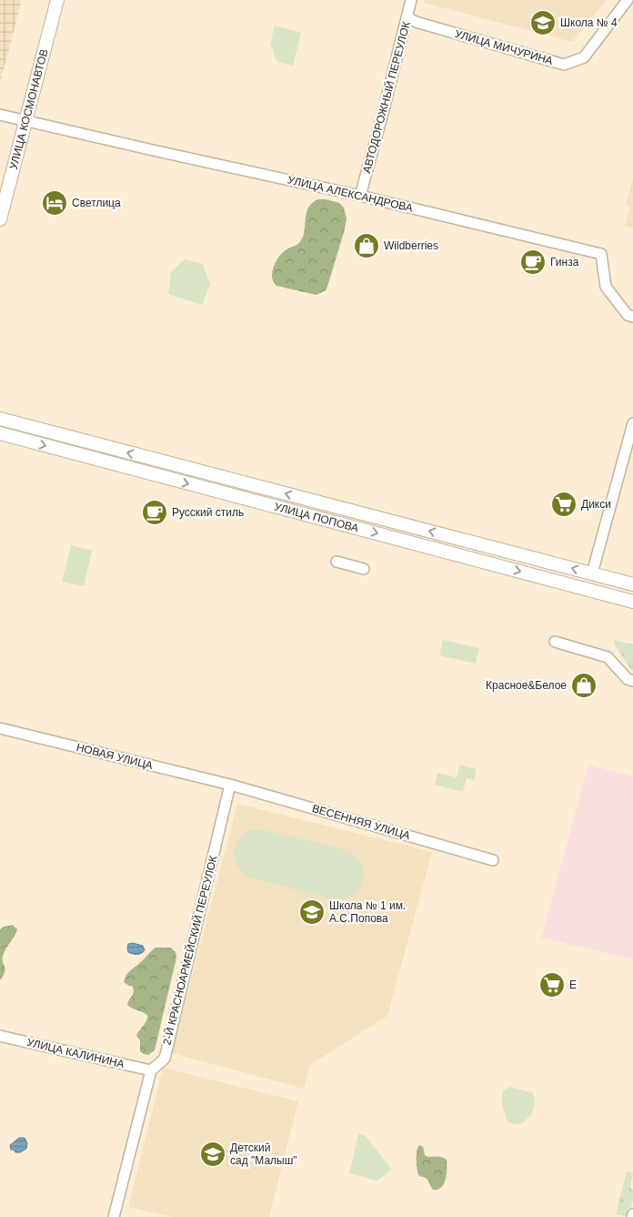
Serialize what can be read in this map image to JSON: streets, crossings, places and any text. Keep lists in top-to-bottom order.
{
  "streets": {
    "main road": ["УЛИЦА КОСМОНАВТОВ", "УЛИЦА ПОПОВА"],
    "street": [
      "УЛИЦА МИЧУРИНА",
      "АВТОДОРОЖНЫЙ ПЕРЕУЛОК",
      "УЛИЦА АЛЕКСАНДРОВА",
      "НОВАЯ УЛИЦА",
      "ВЕСЕННЯЯ УЛИЦА",
      "2-Й КРАСНОАРМЕЙСКИЙ ПЕРЕУЛОК",
      "УЛИЦА КАЛИНИНА"
    ]
  },
  "crossings": [
    ["УЛИЦА МИЧУРИНА", "АВТОДОРОЖНЫЙ ПЕРЕУЛОК"],
    ["АВТОДОРОЖНЫЙ ПЕРЕУЛОК", "УЛИЦА АЛЕКСАНДРОВА"],
    ["УЛИЦА КОСМОНАВТОВ", "УЛИЦА АЛЕКСАНДРОВА"],
    ["НОВАЯ УЛИЦА", "ВЕСЕННЯЯ УЛИЦА"],
    ["НОВАЯ УЛИЦА", "2-Й КРАСНОАРМЕЙСКИЙ ПЕРЕУЛОК"],
    ["ВЕСЕННЯЯ УЛИЦА", "2-Й КРАСНОАРМЕЙСКИЙ ПЕРЕУЛОК"],
    ["2-Й КРАСНОАРМЕЙСКИЙ ПЕРЕУЛОК", "УЛИЦА КАЛИНИНА"]
  ],
  "places": {
    "school or university": ["Школа № 4", "Школа № 1 им. А.С.Попова", "Детский сад \"Малыш\""],
    "hotel": ["Светлица"],
    "shop": ["Wildberries", "Красное&Белое"],
    "cafe": ["Гинза", "Русский стиль"],
    "supermarket": ["Дикси", "Е"]
  }
}
